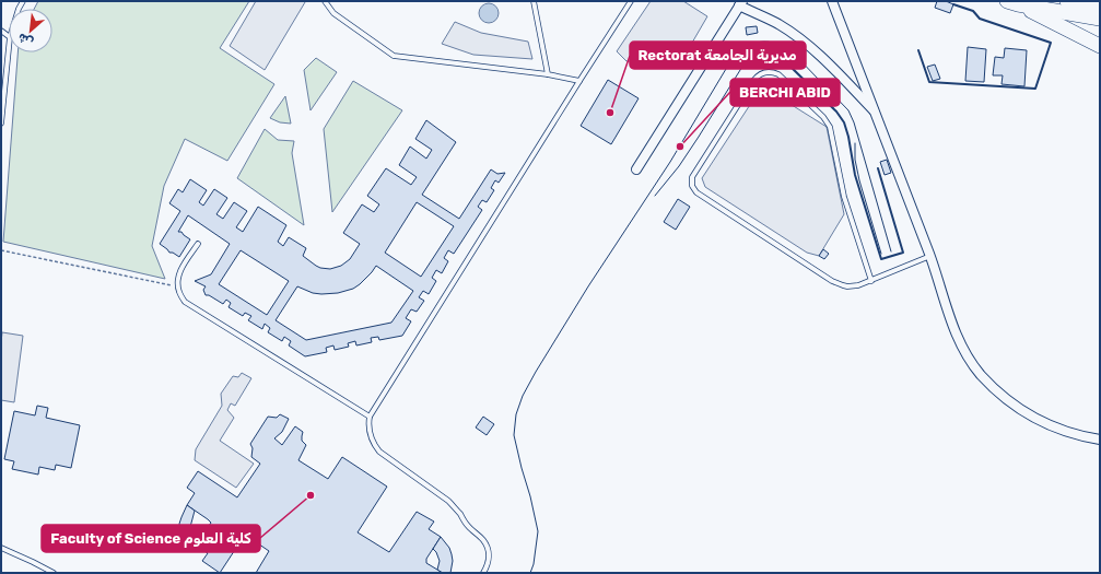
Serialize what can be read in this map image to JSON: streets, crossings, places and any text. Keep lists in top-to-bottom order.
{
  "places": ["Rectorat مديرية الجامعة", "BERCHI ABID", "Faculty of Science كلية العلوم"],
  "north": "bottom left"
}
